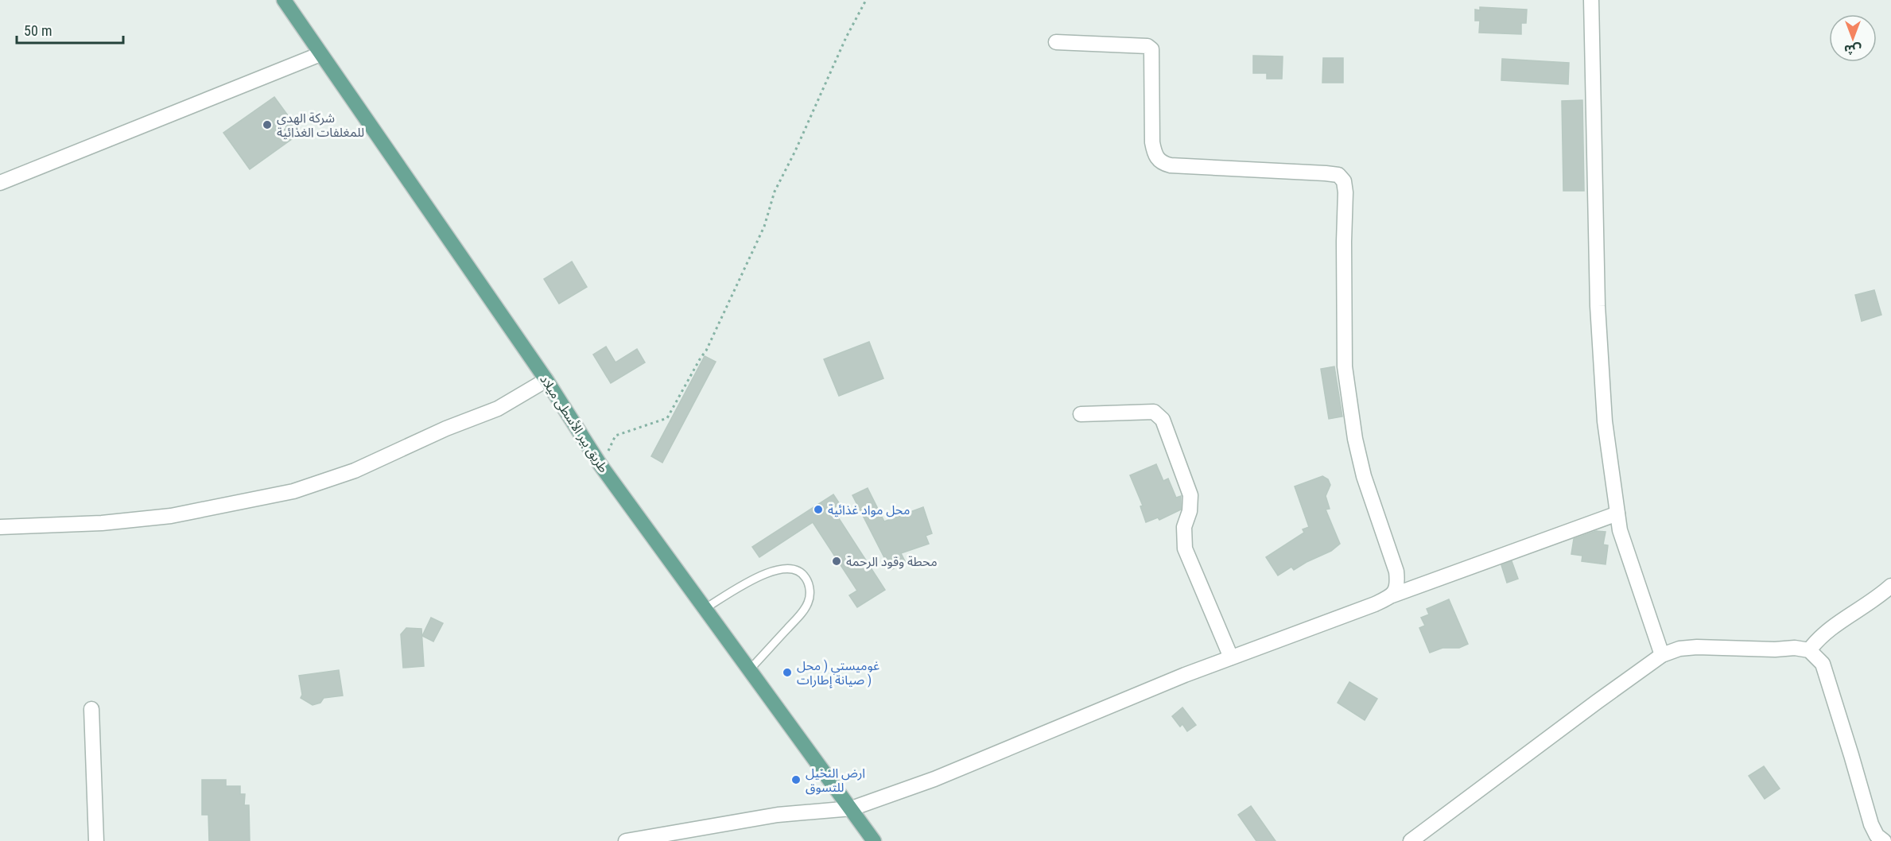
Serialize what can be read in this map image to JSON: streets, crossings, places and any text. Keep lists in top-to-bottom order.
{
  "streets": {
    "main road": ["طريق بير الأسطى ميلاد"]
  },
  "places": [
    "شركة الهدي للمغلفات الغذائية",
    "محل مواد غذائية",
    "محطة وقود الرحمة",
    "غوميستي ( محل صيانة إطارات )",
    "ارض النخيل للتسوق"
  ],
  "scale_bar": "50 m",
  "north": "bottom"
}
